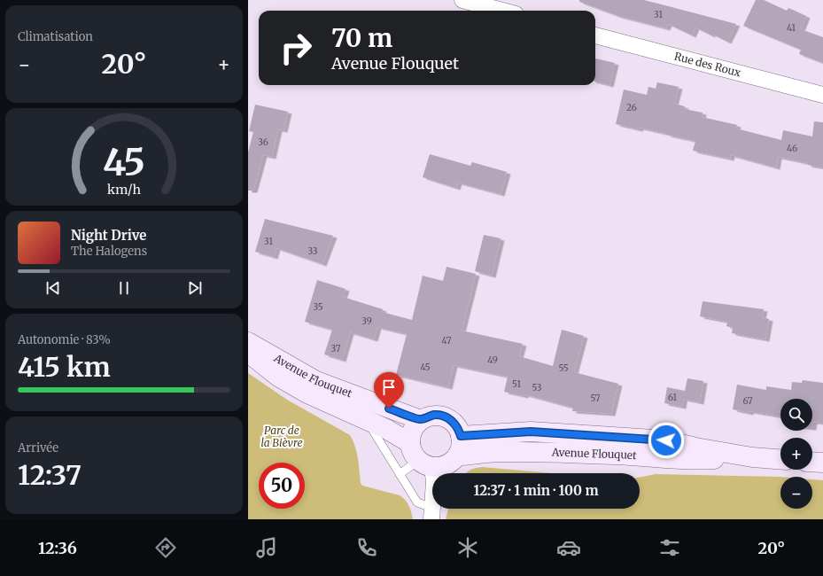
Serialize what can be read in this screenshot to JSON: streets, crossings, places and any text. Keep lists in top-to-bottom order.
{
  "streets": {
    "main road": ["Avenue Flouquet"],
    "street": ["Rue des Roux"]
  },
  "parks": ["Parc de la Bièvre"],
  "house_numbers": [
    "31",
    "41",
    "26",
    "36",
    "46",
    "31",
    "33",
    "35",
    "39",
    "47",
    "37",
    "49",
    "45",
    "55",
    "51",
    "53",
    "61",
    "57",
    "67"
  ],
  "page": {
    "tile": [
      "Climatisation",
      ["Autonomie · 83%", "415 km"],
      ["Arrivée", "12:37"]
    ],
    "turn": ["70 m", "Avenue Flouquet"],
    "heat": ["−", "20°", "+"],
    "song": ["Night Drive", "The Halogens"],
    "map_buttons": ["+", "−"],
    "limit": "50",
    "trip": "12:37 · 1 min · 100 m",
    "tabs": ["12:36", "20°"],
    "gauge": ["45", "km/h"]
  }
}
